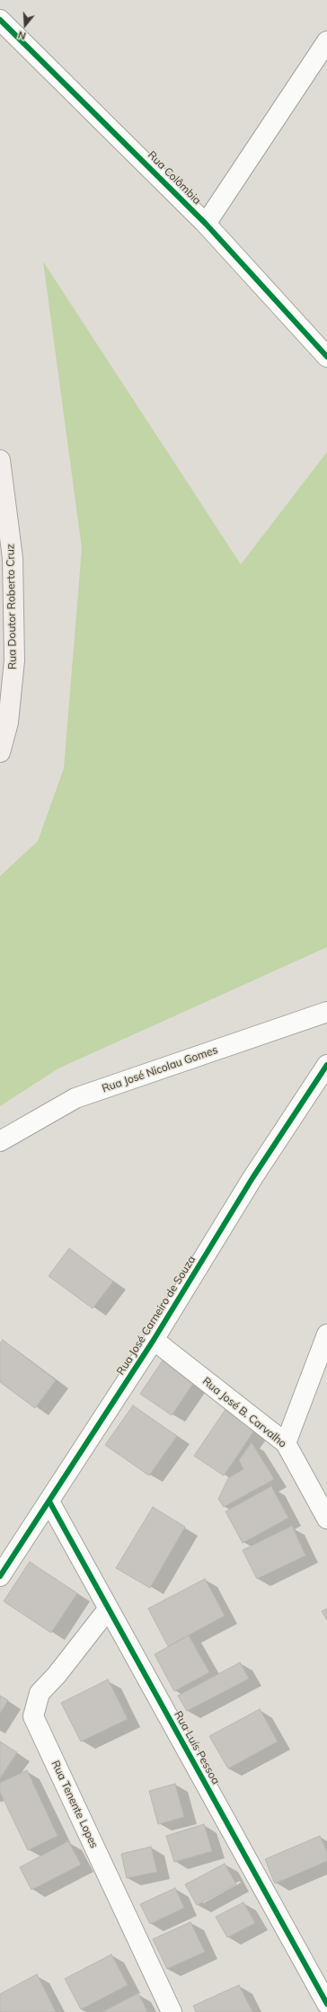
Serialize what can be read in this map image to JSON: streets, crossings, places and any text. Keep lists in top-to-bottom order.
{
  "streets": {
    "main road": ["Rua Doutor Roberto Cruz"],
    "street": [
      "Rua Colômbia",
      "Rua José Nicolau Gomes",
      "Rua José Carneiro de Souza",
      "Rua José B. Carvalho",
      "Rua Luís Pessoa",
      "Rua Tenente Lopes"
    ]
  },
  "crossings": [
    ["Rua José Carneiro de Souza", "Rua José B. Carvalho"],
    ["Rua José Carneiro de Souza", "Rua Luís Pessoa"],
    ["Rua Luís Pessoa", "Rua Tenente Lopes"]
  ],
  "north": "bottom"
}
